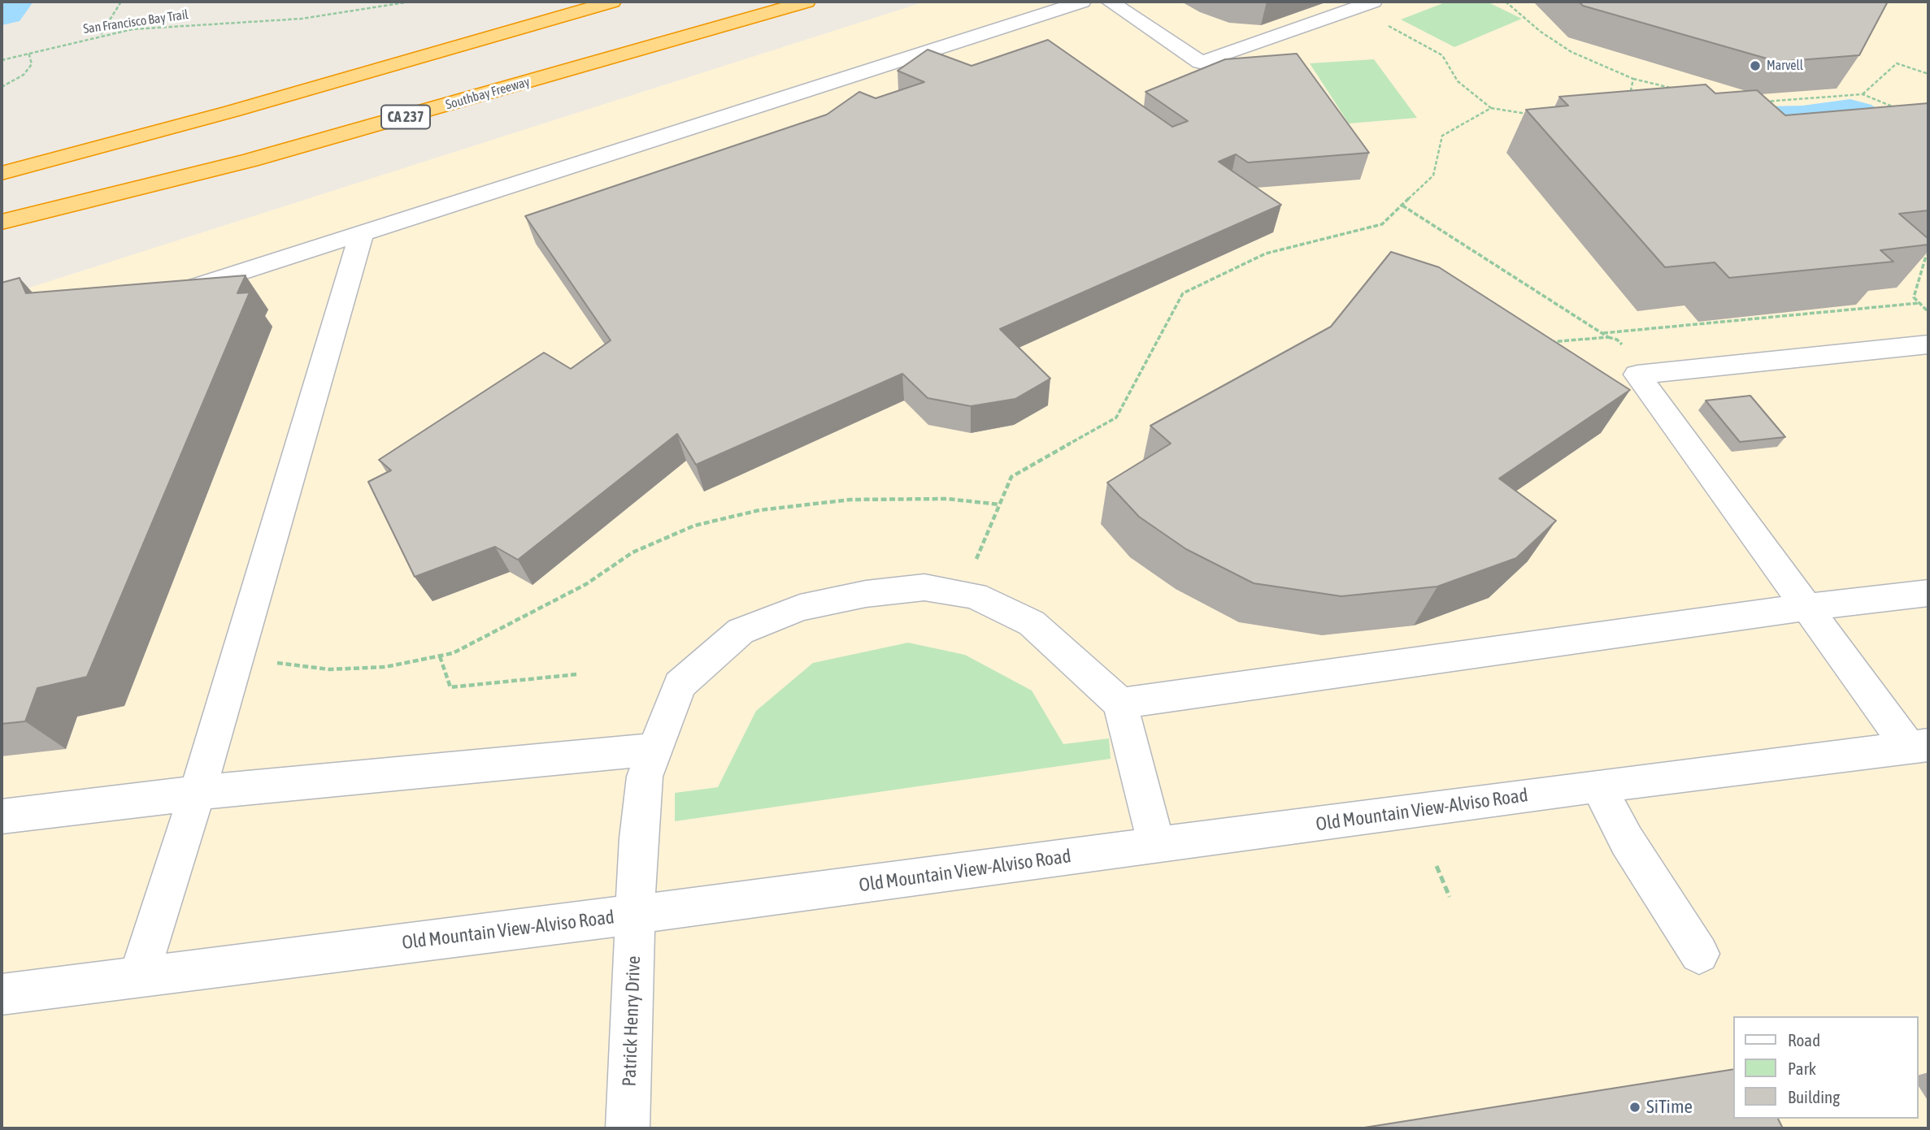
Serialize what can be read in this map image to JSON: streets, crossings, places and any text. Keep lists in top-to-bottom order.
{
  "streets": {
    "highway": ["Southbay Freeway", "CA 237"],
    "street": ["Old Mountain View-Alviso Road", "Patrick Henry Drive"],
    "path": ["San Francisco Bay Trail"]
  },
  "crossings": [
    ["Old Mountain View-Alviso Road", "Patrick Henry Drive"]
  ],
  "places": ["Marvell", "SiTime"],
  "legend": ["Road", "Park", "Building"]
}
